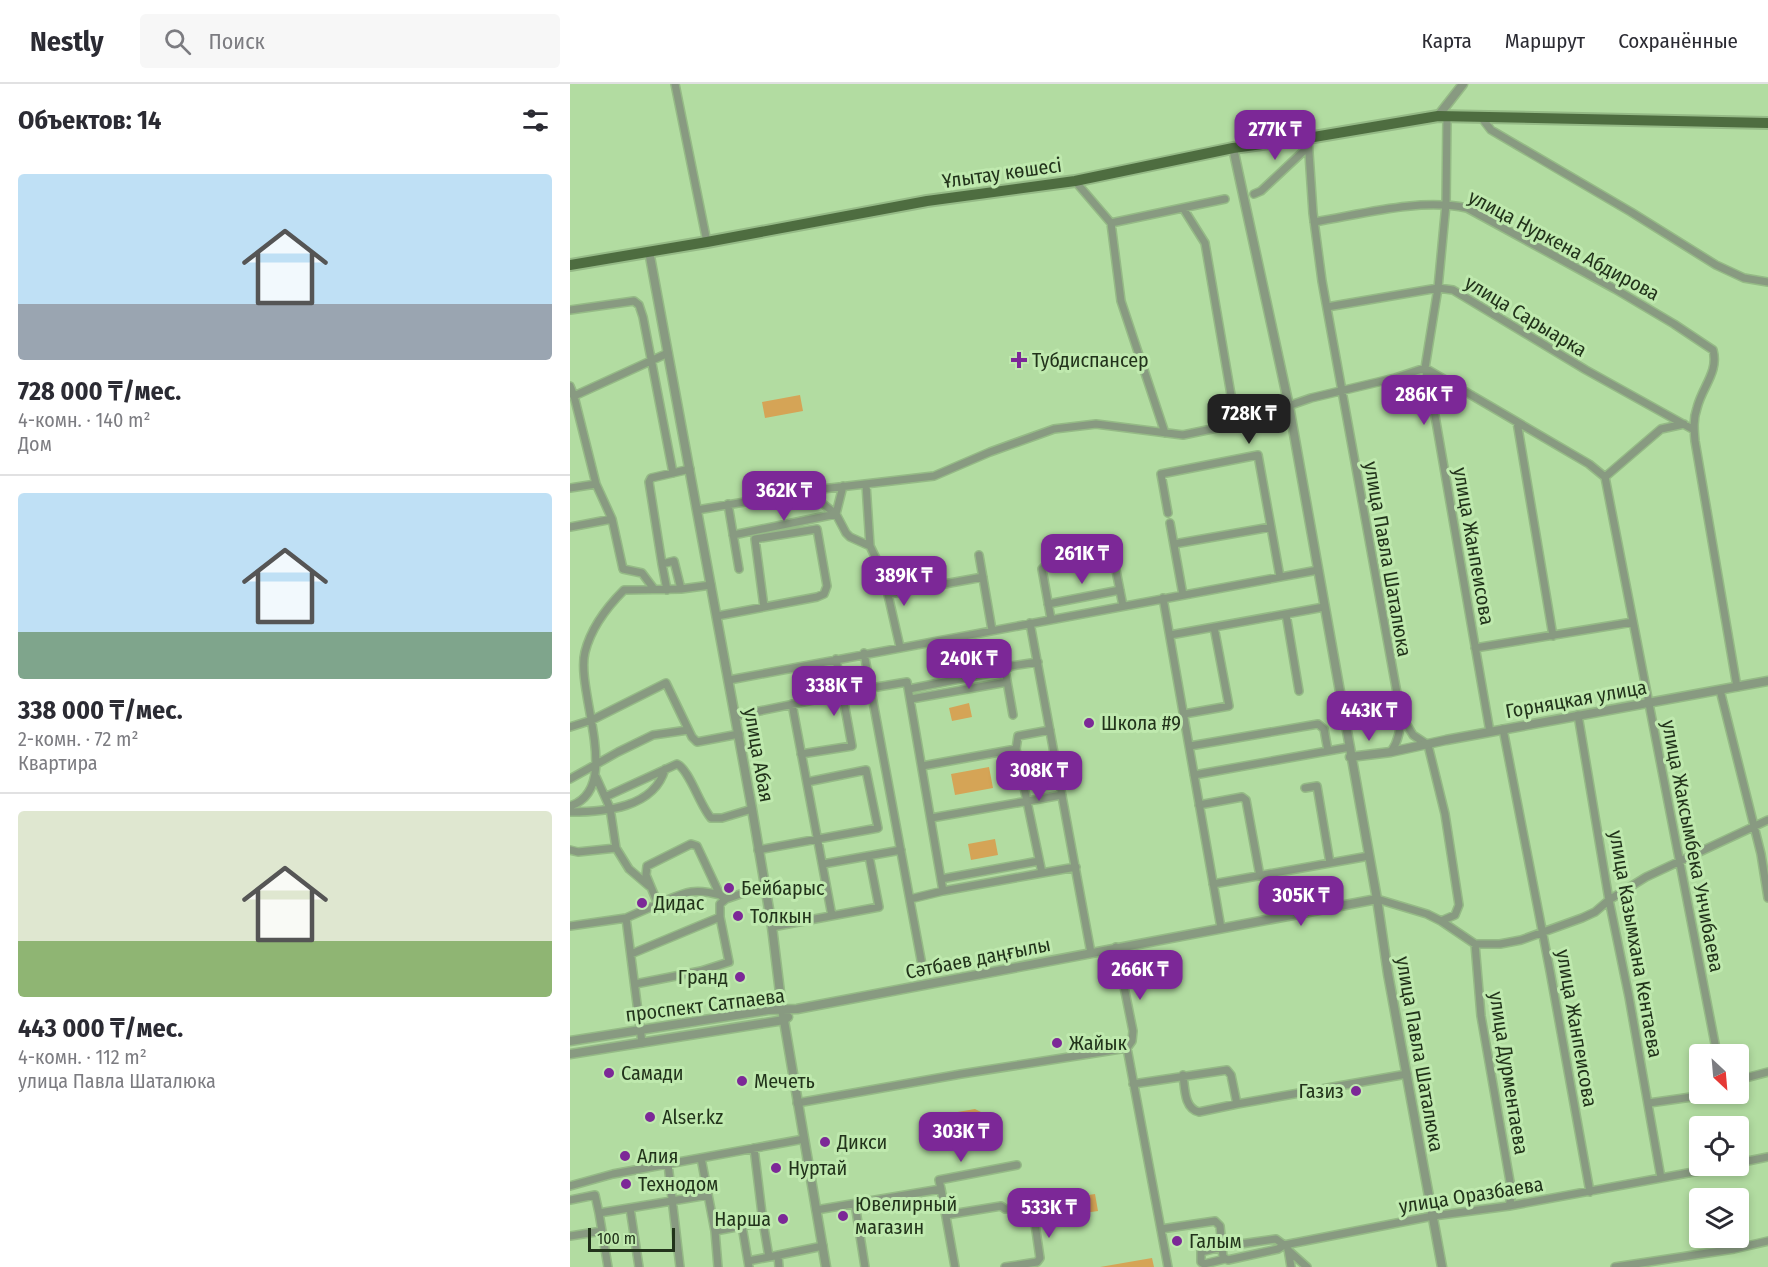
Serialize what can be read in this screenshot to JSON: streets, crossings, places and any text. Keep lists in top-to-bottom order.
{
  "streets": {
    "main road": ["Ұлытау көшесі"],
    "street": [
      "улица Нуркена Абдирова",
      "улица Сарыарка",
      "улица Жанпеисова",
      "улица Павла Шаталюка",
      "Горняцкая улица",
      "улица Абая",
      "улица Жаксымбека Унчибаева",
      "улица Казымхана Кентаева",
      "Сәтбаев даңғылы",
      "проспект Сатпаева",
      "улица Дурментаева",
      "улица Оразбаева"
    ]
  },
  "crossings": [
    ["Ұлытау көшесі", "улица Жанпеисова"],
    ["Ұлытау көшесі", "улица Павла Шаталюка"],
    ["Ұлытау көшесі", "улица Абая"],
    ["улица Нуркена Абдирова", "улица Сарыарка"],
    ["улица Нуркена Абдирова", "улица Жанпеисова"],
    ["улица Нуркена Абдирова", "улица Павла Шаталюка"],
    ["улица Сарыарка", "улица Жанпеисова"],
    ["улица Сарыарка", "улица Павла Шаталюка"],
    ["улица Жанпеисова", "Горняцкая улица"],
    ["улица Жанпеисова", "улица Оразбаева"],
    ["улица Павла Шаталюка", "Горняцкая улица"],
    ["улица Павла Шаталюка", "Сәтбаев даңғылы"],
    ["улица Павла Шаталюка", "улица Оразбаева"],
    ["Горняцкая улица", "улица Жаксымбека Унчибаева"],
    ["Горняцкая улица", "улица Казымхана Кентаева"],
    ["улица Абая", "проспект Сатпаева"],
    ["улица Казымхана Кентаева", "улица Оразбаева"],
    ["Сәтбаев даңғылы", "проспект Сатпаева"],
    ["улица Дурментаева", "улица Оразбаева"]
  ],
  "places": {
    "health": ["Тубдиспансер"],
    "other": [
      "Школа #9",
      "Бейбарыс",
      "Дидас",
      "Толкын",
      "Гранд",
      "Жайык",
      "Самади",
      "Мечеть",
      "Газиз",
      "Alser.kz",
      "Дикси",
      "Алия",
      "Нуртай",
      "Технодом",
      "Ювелирный магазин",
      "Нарша",
      "Галым"
    ]
  },
  "scale_bar": "100 m",
  "north": "bottom right",
  "page": {
    "header": "Nestly",
    "search": "Поиск",
    "nav": ["Карта", "Маршрут", "Сохранённые"],
    "heading": "Объектов: 14",
    "price": [
      "277K ₸",
      "286K ₸",
      "728K ₸",
      "362K ₸",
      "261K ₸",
      "389K ₸",
      "240K ₸",
      "338K ₸",
      "443K ₸",
      "308K ₸",
      "305K ₸",
      "266K ₸",
      "303K ₸",
      "533K ₸"
    ],
    "list": [
      {
        "name": "728 000 ₸/мес.",
        "note": "4-комн. · 140 m² · Дом"
      },
      {
        "name": "338 000 ₸/мес.",
        "note": "2-комн. · 72 m² · Квартира"
      },
      {
        "name": "443 000 ₸/мес.",
        "note": "4-комн. · 112 m² · улица Павла Шаталюка"
      }
    ],
    "scale": "100 m"
  }
}
